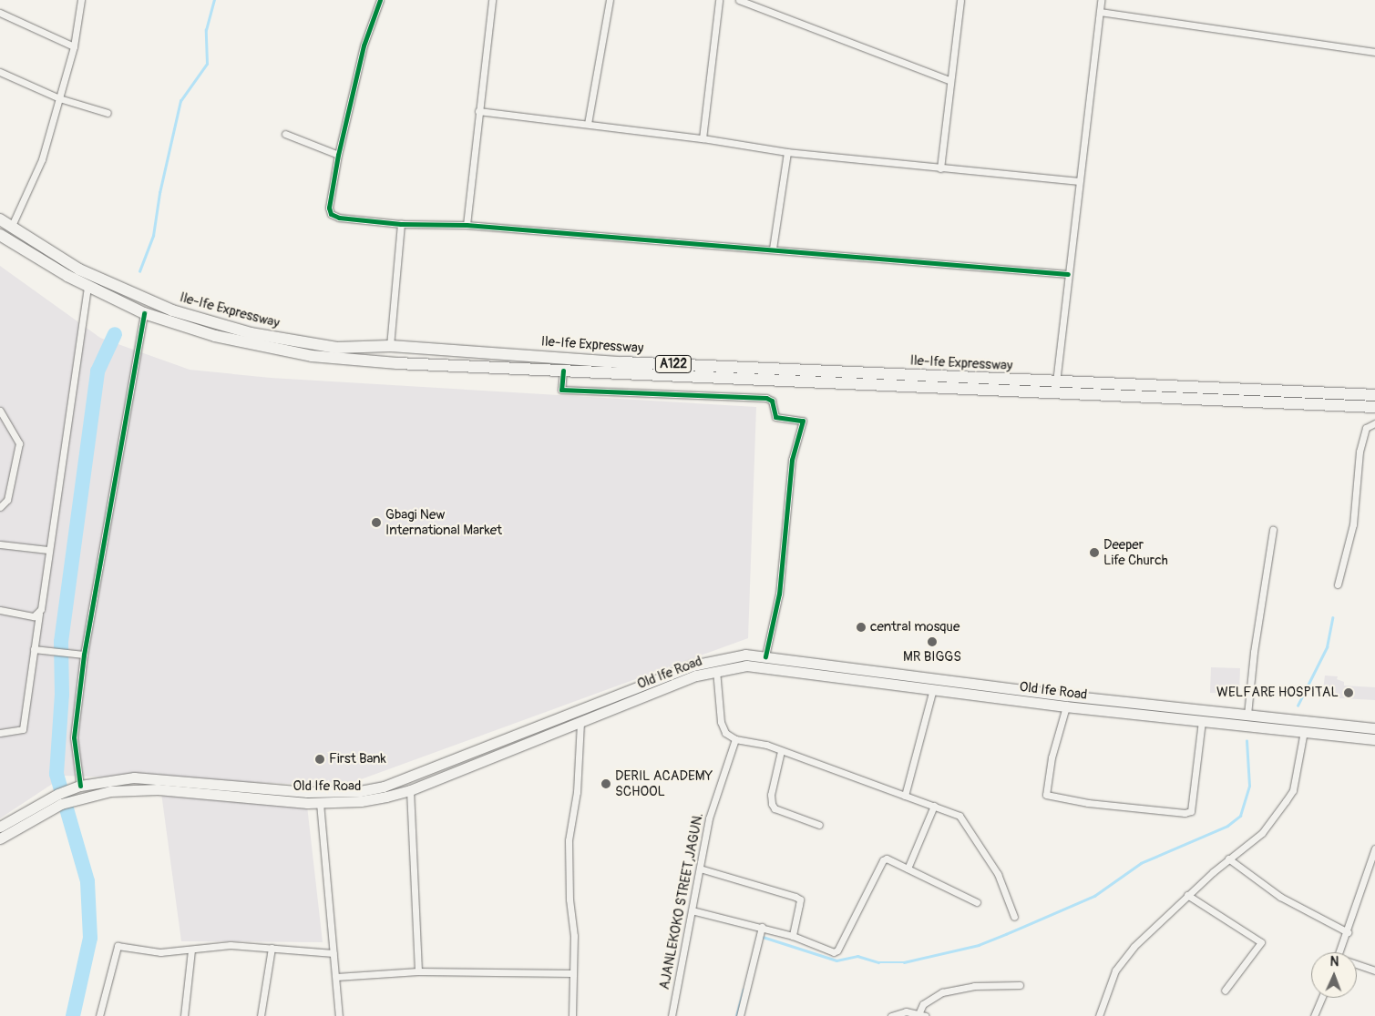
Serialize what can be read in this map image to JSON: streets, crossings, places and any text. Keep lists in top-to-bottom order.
{
  "streets": {
    "highway": ["Ile-Ife Expressway", "A122"],
    "main road": ["Old Ife Road"],
    "street": ["AJANLEKOKO STREET,JAGUN."]
  },
  "places": [
    "Gbagi New International Market",
    "Deeper Life Church",
    "central mosque",
    "MR BIGGS",
    "WELFARE HOSPITAL",
    "First Bank",
    "DERIL ACADEMY SCHOOL"
  ],
  "north": "top"
}
